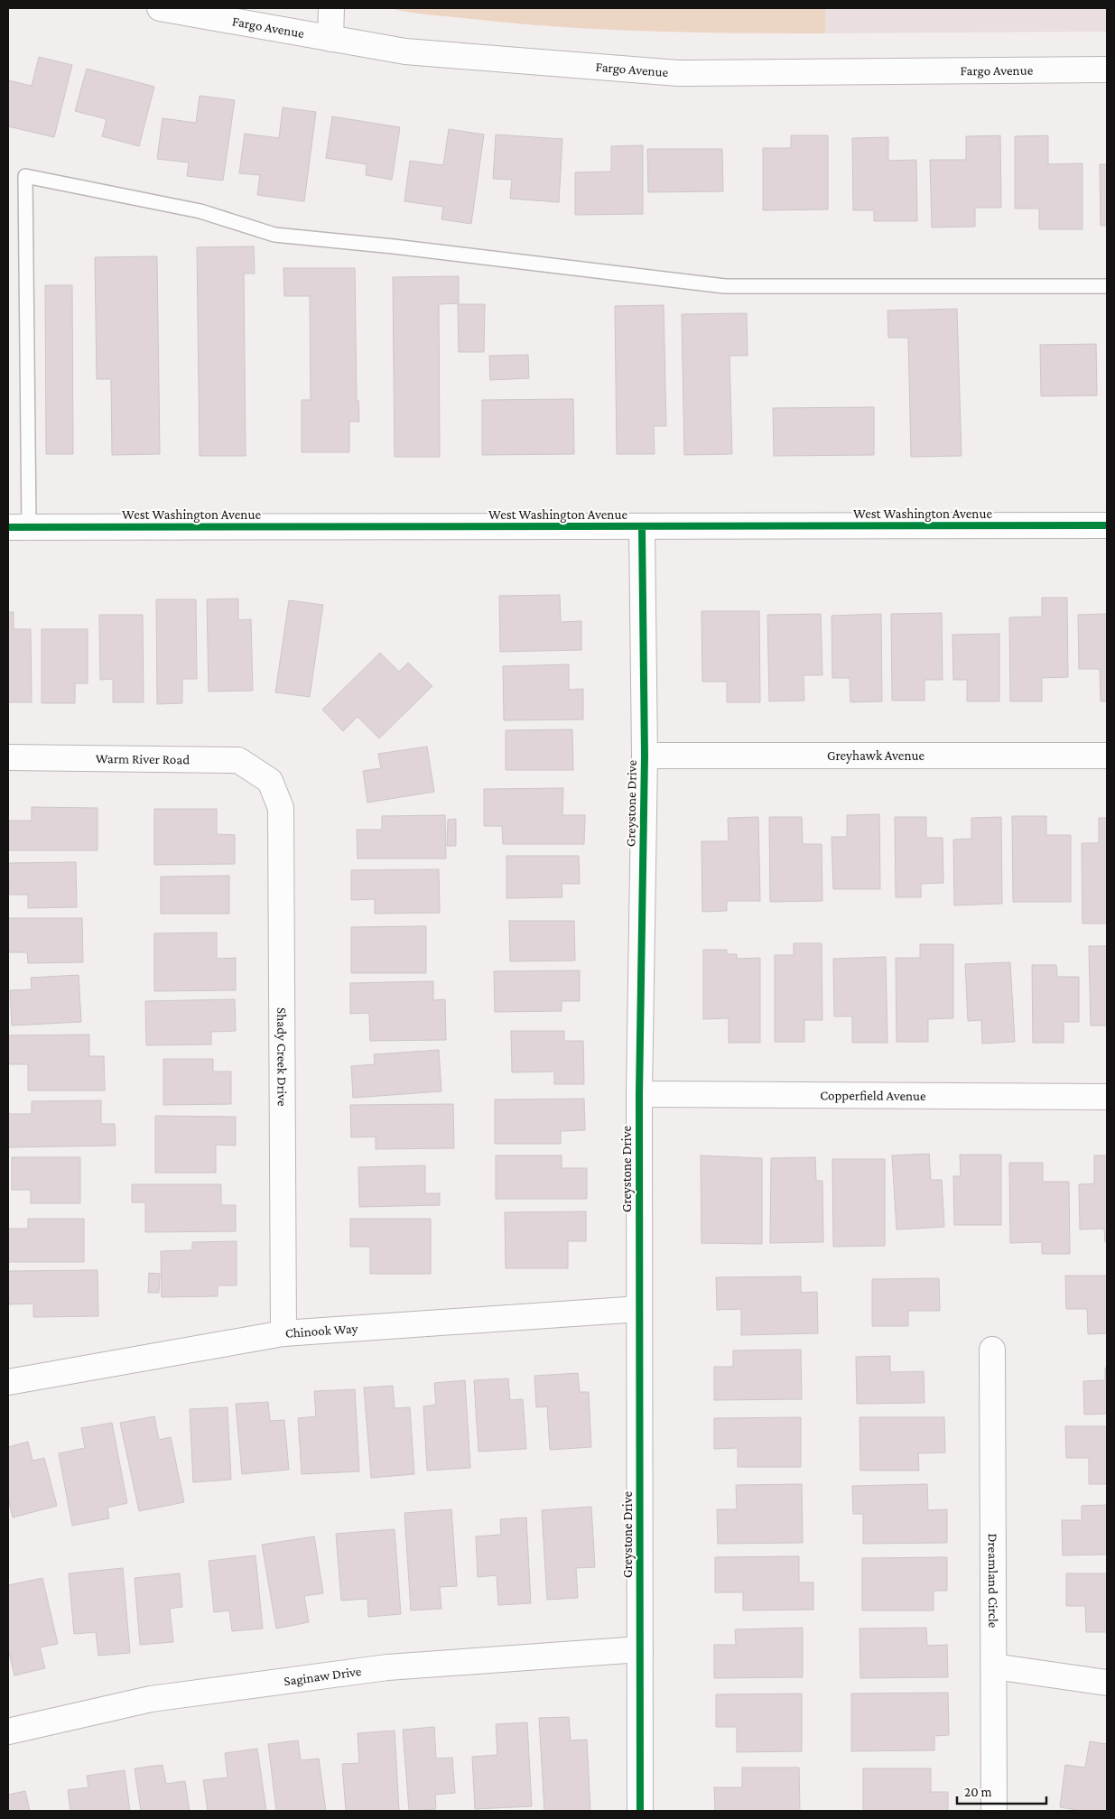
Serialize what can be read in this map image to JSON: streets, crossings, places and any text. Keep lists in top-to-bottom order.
{
  "streets": {
    "street": [
      "Fargo Avenue",
      "West Washington Avenue",
      "Greyhawk Avenue",
      "Warm River Road",
      "Greystone Drive",
      "Shady Creek Drive",
      "Copperfield Avenue",
      "Chinook Way",
      "Dreamland Circle",
      "Saginaw Drive"
    ]
  },
  "crossings": [
    ["West Washington Avenue", "Greystone Drive"],
    ["Greyhawk Avenue", "Greystone Drive"],
    ["Warm River Road", "Shady Creek Drive"],
    ["Greystone Drive", "Copperfield Avenue"],
    ["Greystone Drive", "Chinook Way"],
    ["Greystone Drive", "Saginaw Drive"],
    ["Shady Creek Drive", "Chinook Way"]
  ],
  "scale_bar": "20 m"
}
